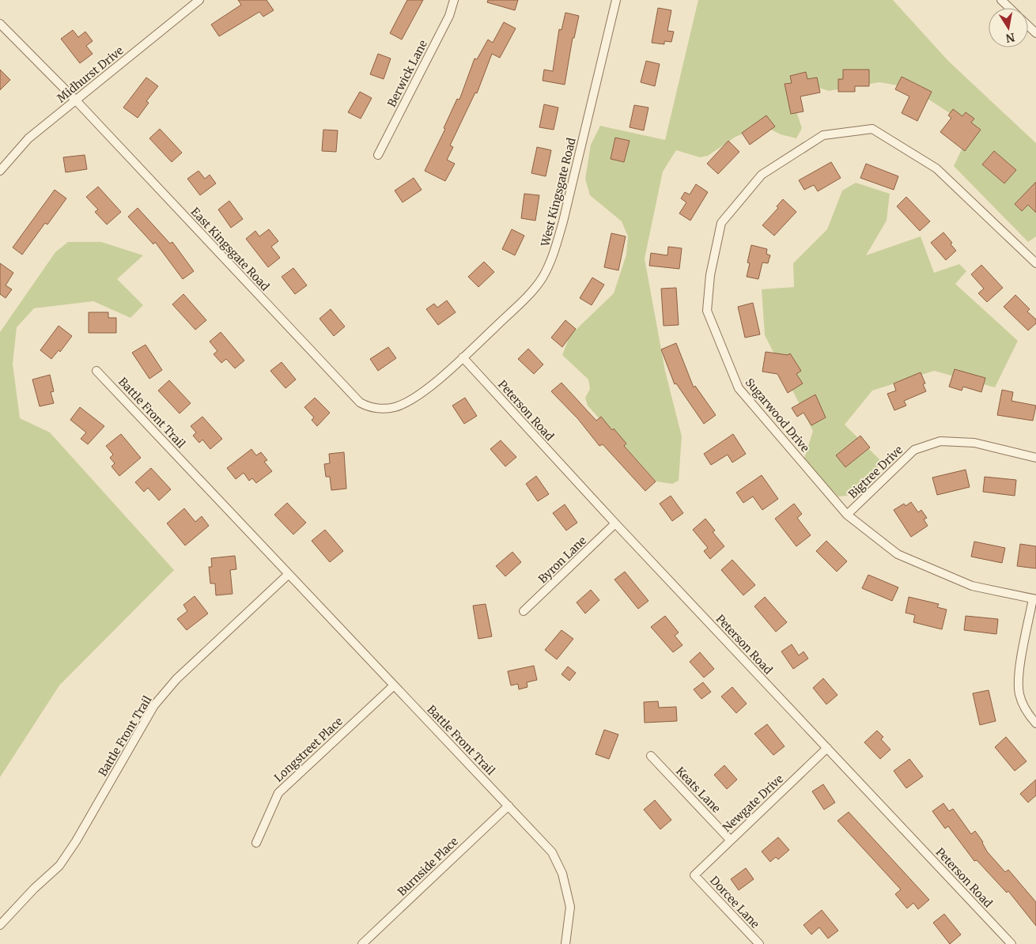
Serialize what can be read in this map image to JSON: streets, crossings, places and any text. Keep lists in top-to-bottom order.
{
  "streets": {
    "street": [
      "Berwick Lane",
      "Midhurst Drive",
      "West Kingsgate Road",
      "East Kingsgate Road",
      "Peterson Road",
      "Battle Front Trail",
      "Sugarwood Drive",
      "Bigtree Drive",
      "Byron Lane",
      "Longstreet Place",
      "Keats Lane",
      "Newgate Drive",
      "Burnside Place",
      "Dorcee Lane"
    ]
  },
  "crossings": [
    ["Midhurst Drive", "East Kingsgate Road"],
    ["West Kingsgate Road", "East Kingsgate Road"],
    ["West Kingsgate Road", "Peterson Road"],
    ["East Kingsgate Road", "Peterson Road"],
    ["Peterson Road", "Byron Lane"],
    ["Peterson Road", "Newgate Drive"],
    ["Battle Front Trail", "Longstreet Place"],
    ["Battle Front Trail", "Burnside Place"],
    ["Sugarwood Drive", "Bigtree Drive"],
    ["Keats Lane", "Newgate Drive"],
    ["Newgate Drive", "Dorcee Lane"]
  ],
  "north": "bottom"
}
